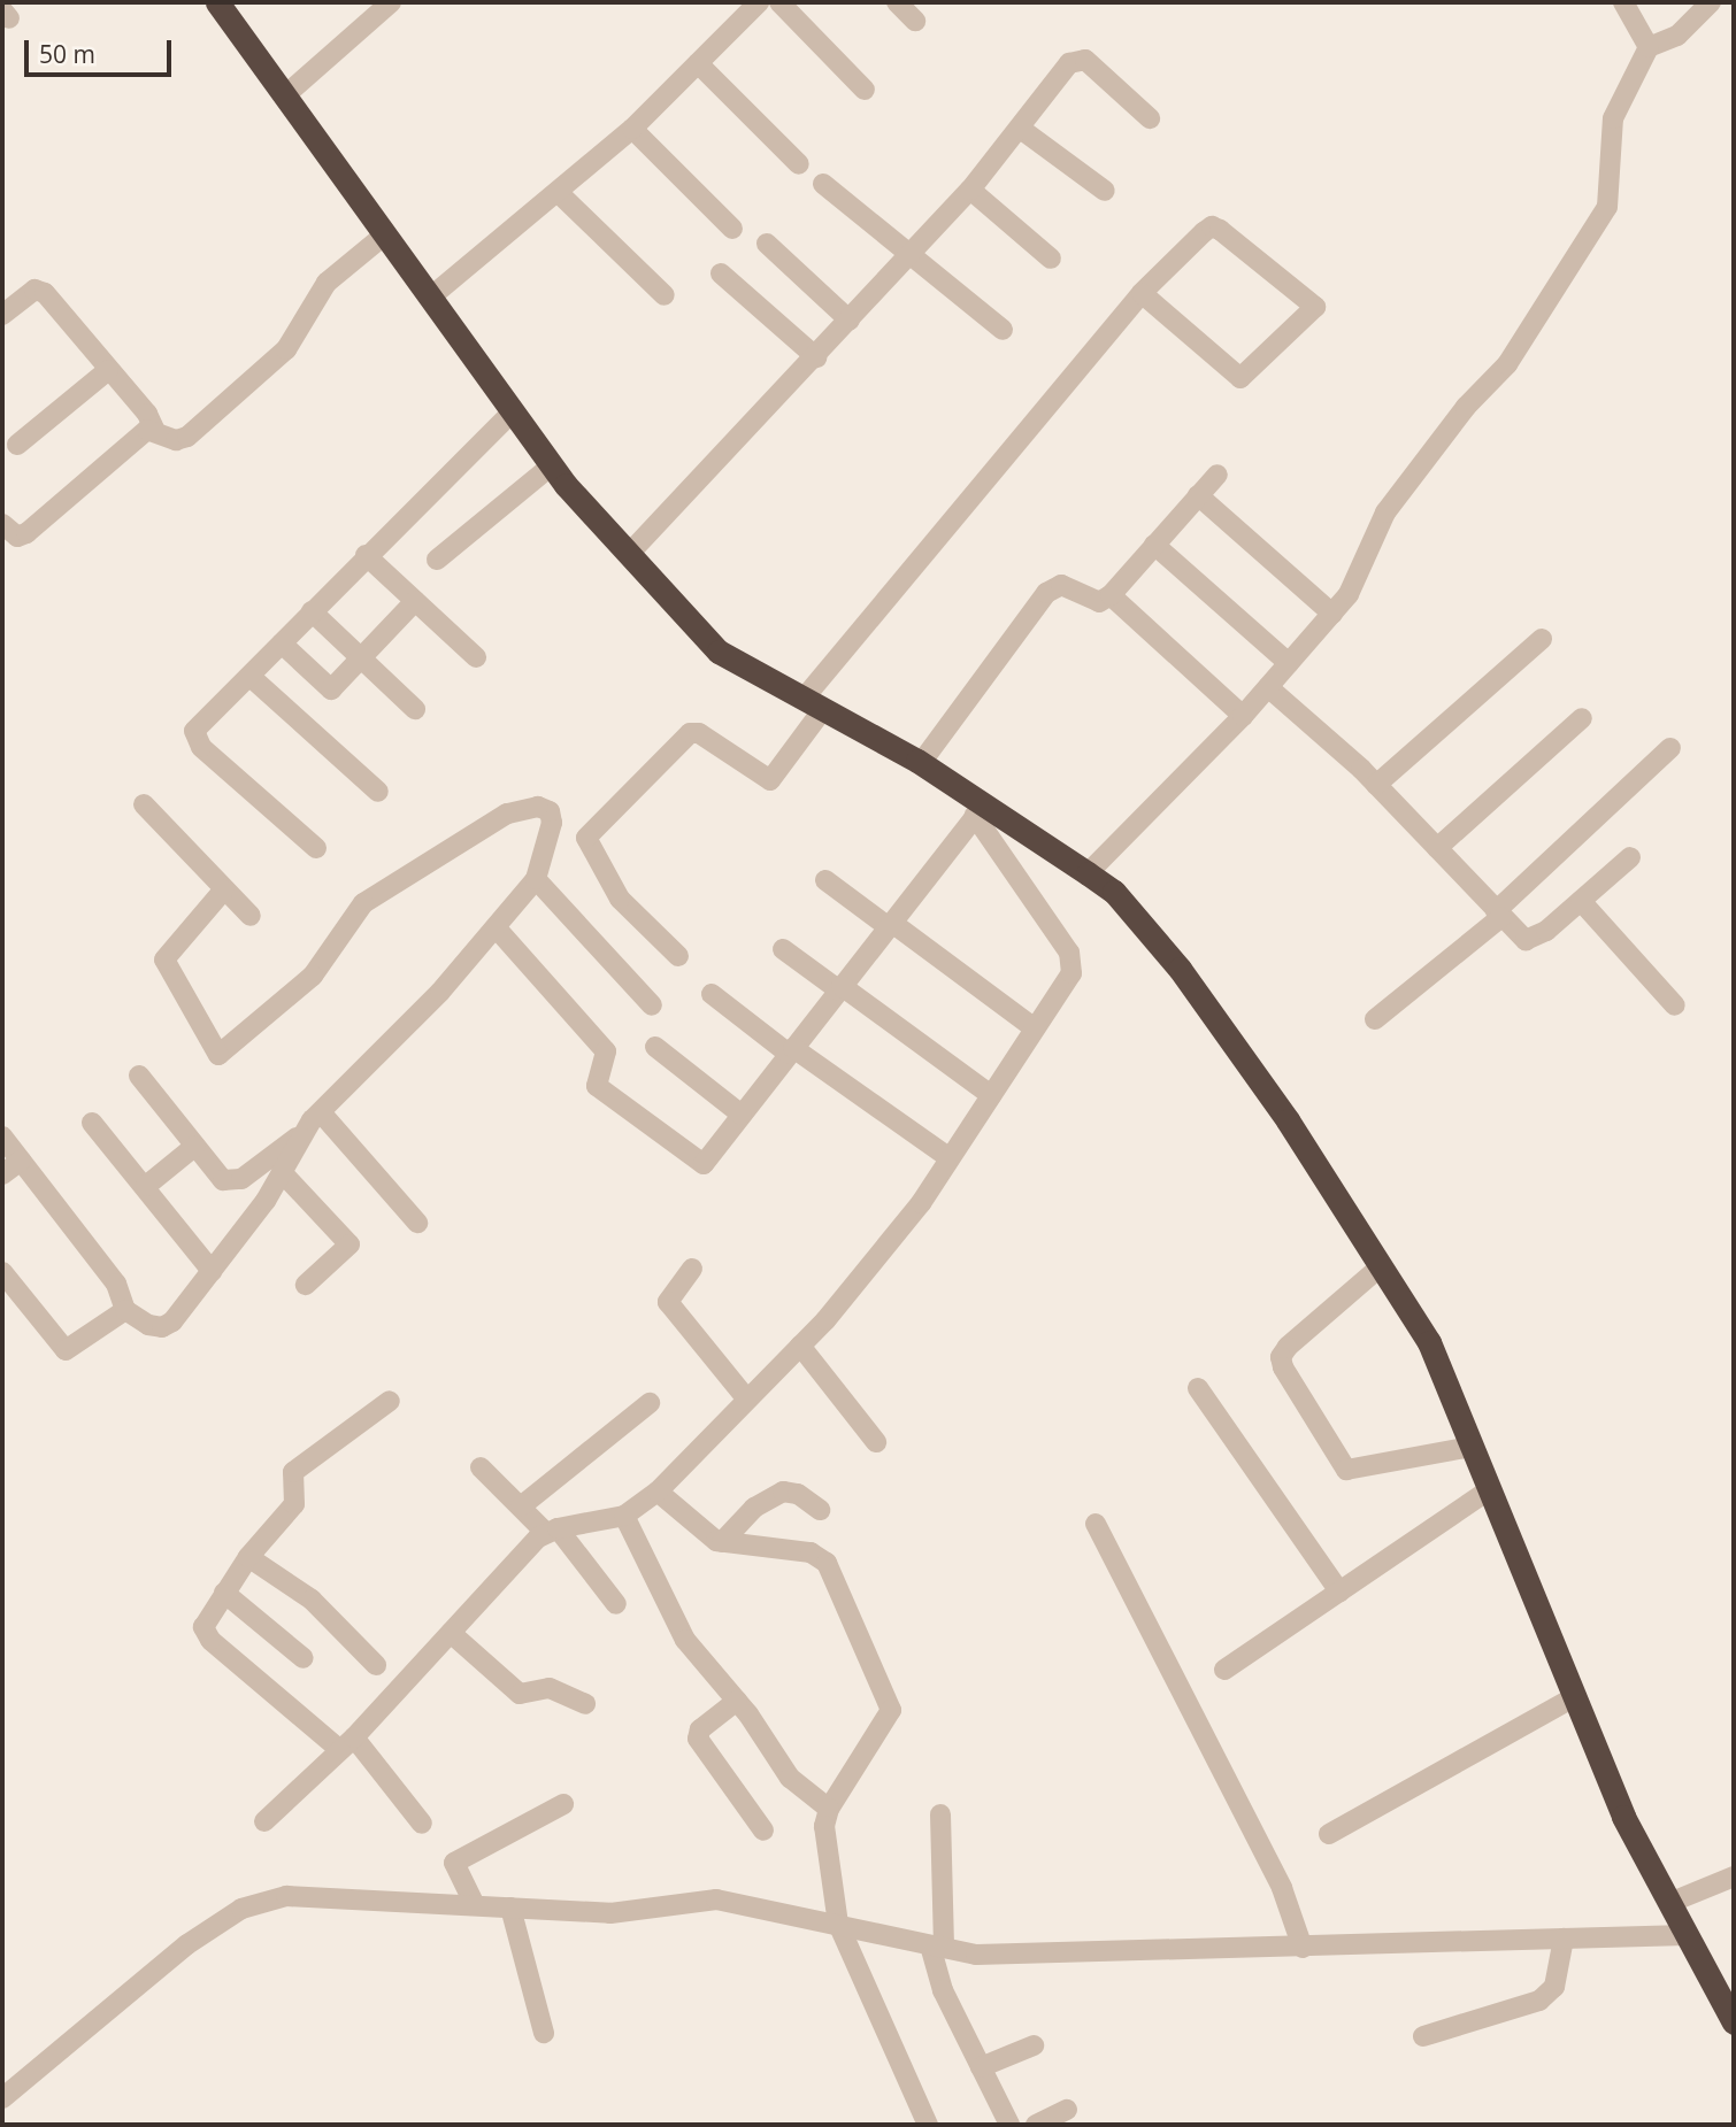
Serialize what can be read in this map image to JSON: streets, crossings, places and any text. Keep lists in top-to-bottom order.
{
  "scale_bar": "50 m"
}
